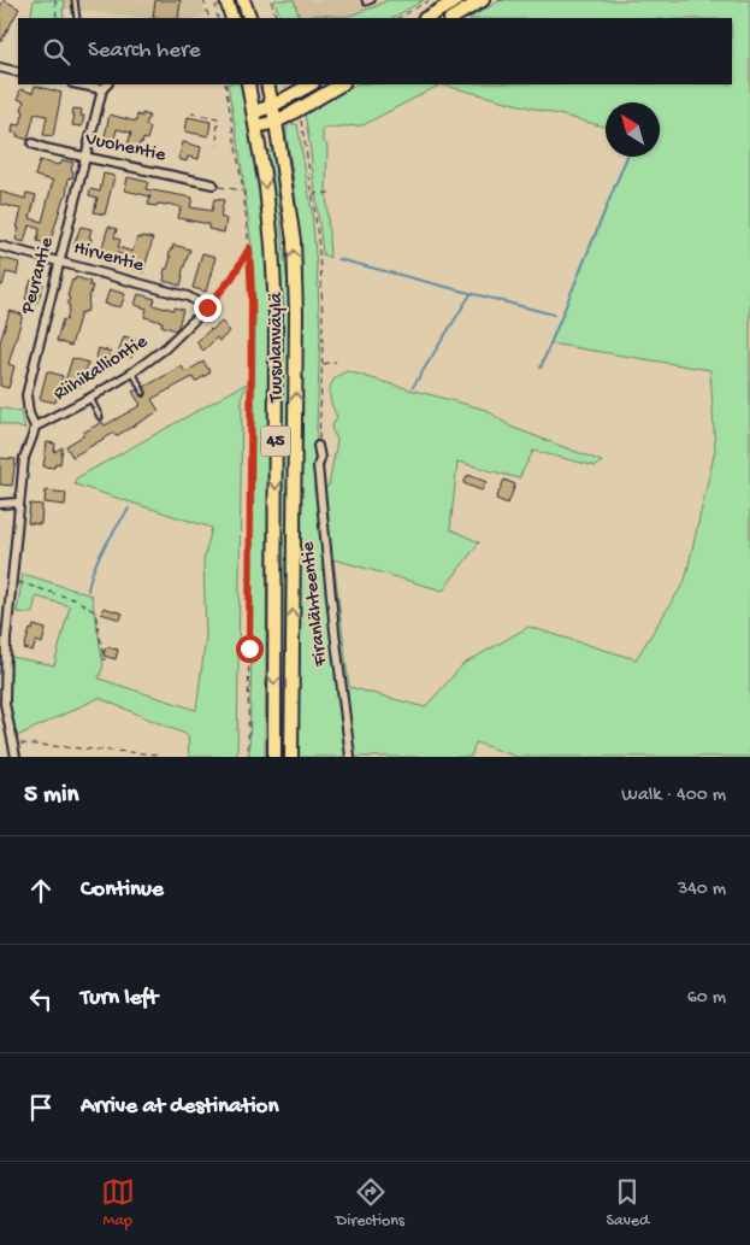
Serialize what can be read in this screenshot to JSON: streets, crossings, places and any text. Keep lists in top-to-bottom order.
{
  "streets": {
    "main road": ["Tuusulanväylä", "45"],
    "street": [
      "Vuohentie",
      "Hirventie",
      "Peurantie",
      "Riihikalliontie",
      "Firanlähteentie"
    ]
  },
  "crossings": [
    ["Vuohentie", "Peurantie"],
    ["Hirventie", "Peurantie"],
    ["Hirventie", "Riihikalliontie"],
    ["Peurantie", "Riihikalliontie"]
  ],
  "north": "top left",
  "page": {
    "search": "Search here",
    "heading": ["5 min", "Walk · 400 m"],
    "list": [
      ["Continue", "340 m"],
      ["Turn left", "60 m"],
      "Arrive at destination"
    ],
    "nav": ["Map", "Directions", "Saved"]
  }
}
